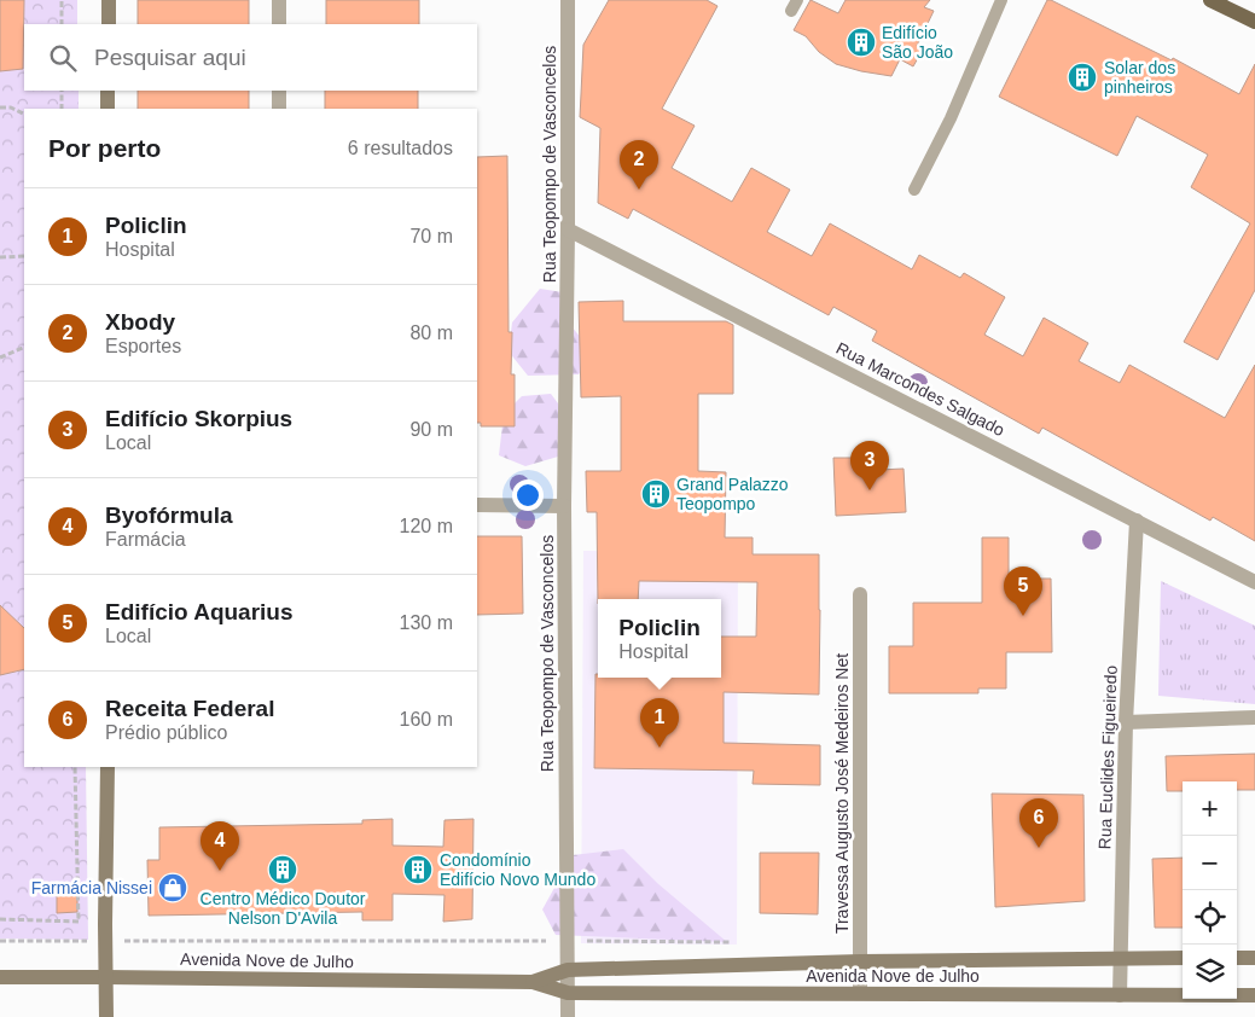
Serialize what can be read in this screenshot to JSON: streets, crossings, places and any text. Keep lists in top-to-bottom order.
{
  "streets": {
    "main road": ["Avenida Nove de Julho"],
    "street": [
      "Rua Teopompo de Vasconcelos",
      "Rua Marcondes Salgado",
      "Rua Euclides Figueiredo",
      "Travessa Augusto José Medeiros Net"
    ]
  },
  "crossings": [
    ["Rua Teopompo de Vasconcelos", "Rua Marcondes Salgado"],
    ["Rua Teopompo de Vasconcelos", "Avenida Nove de Julho"],
    ["Rua Marcondes Salgado", "Rua Euclides Figueiredo"],
    ["Rua Euclides Figueiredo", "Avenida Nove de Julho"],
    ["Travessa Augusto José Medeiros Net", "Avenida Nove de Julho"]
  ],
  "places": {
    "building": [
      "Edifício São João",
      "Solar dos pinheiros",
      "Grand Palazzo Teopompo",
      "Centro Médico Doutor Nelson D'Avila",
      "Condomínio Edifício Novo Mundo"
    ],
    "shop": ["Farmácia Nissei"]
  },
  "page": {
    "search": "Pesquisar aqui",
    "heading": ["Por perto", "6 resultados"],
    "pins": [
      "2",
      "3",
      "5",
      "1",
      "6",
      "4"
    ],
    "list": [
      {
        "mark": "1",
        "name": "Policlin",
        "note": "Hospital",
        "value": "70 m"
      },
      {
        "mark": "2",
        "name": "Xbody",
        "note": "Esportes",
        "value": "80 m"
      },
      {
        "mark": "3",
        "name": "Edifício Skorpius",
        "note": "Local",
        "value": "90 m"
      },
      {
        "mark": "4",
        "name": "Byofórmula",
        "note": "Farmácia",
        "value": "120 m"
      },
      {
        "mark": "5",
        "name": "Edifício Aquarius",
        "note": "Local",
        "value": "130 m"
      },
      {
        "mark": "6",
        "name": "Receita Federal",
        "note": "Prédio público",
        "value": "160 m"
      }
    ],
    "popup": ["Policlin", "Hospital"],
    "map_buttons": ["+", "−"]
  }
}
